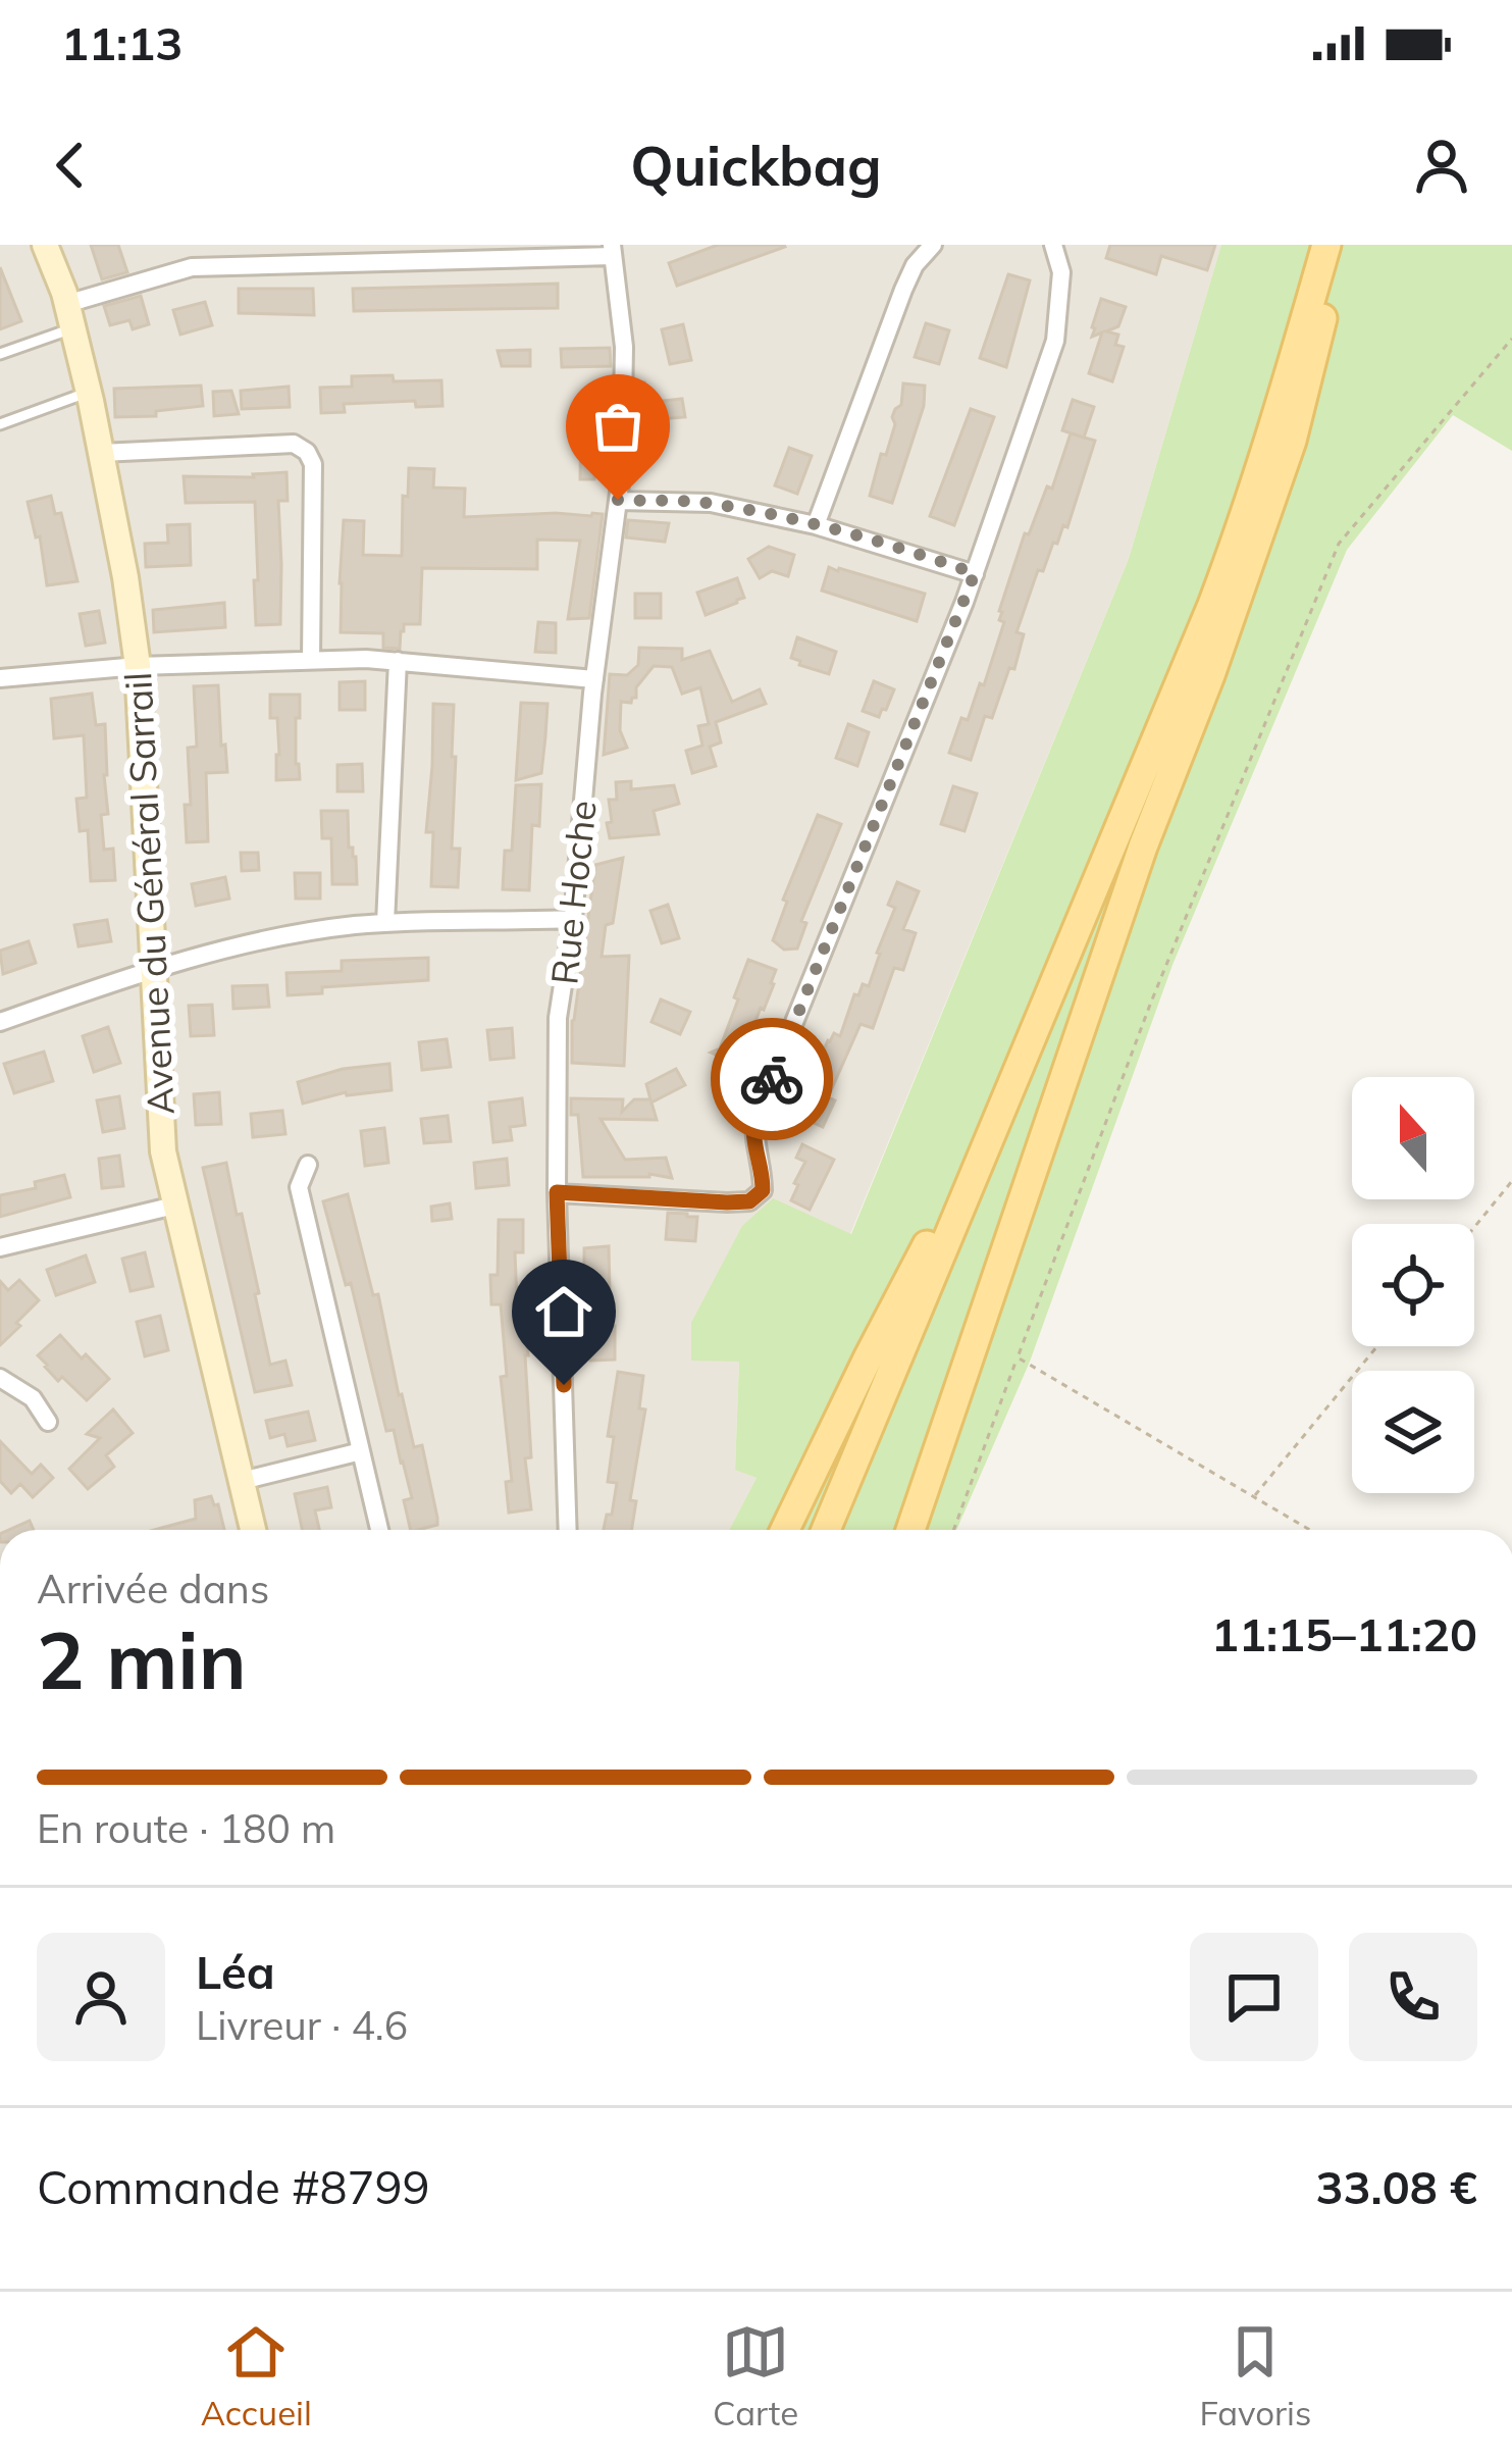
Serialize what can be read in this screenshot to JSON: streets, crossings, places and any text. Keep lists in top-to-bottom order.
{
  "streets": {
    "street": ["Rue Hoche", "Avenue du Général Sarrail"]
  },
  "north": "top",
  "page": {
    "status": "11:13",
    "header": "Quickbag",
    "heading": ["2 min", "Arrivée dans", "11:15–11:20"],
    "panel": [
      "Léa",
      "Livreur · 4.6",
      "Commande #8799",
      "33.08 €"
    ],
    "bar": "En route · 180 m",
    "tabs": ["Accueil", "Carte", "Favoris"]
  }
}
